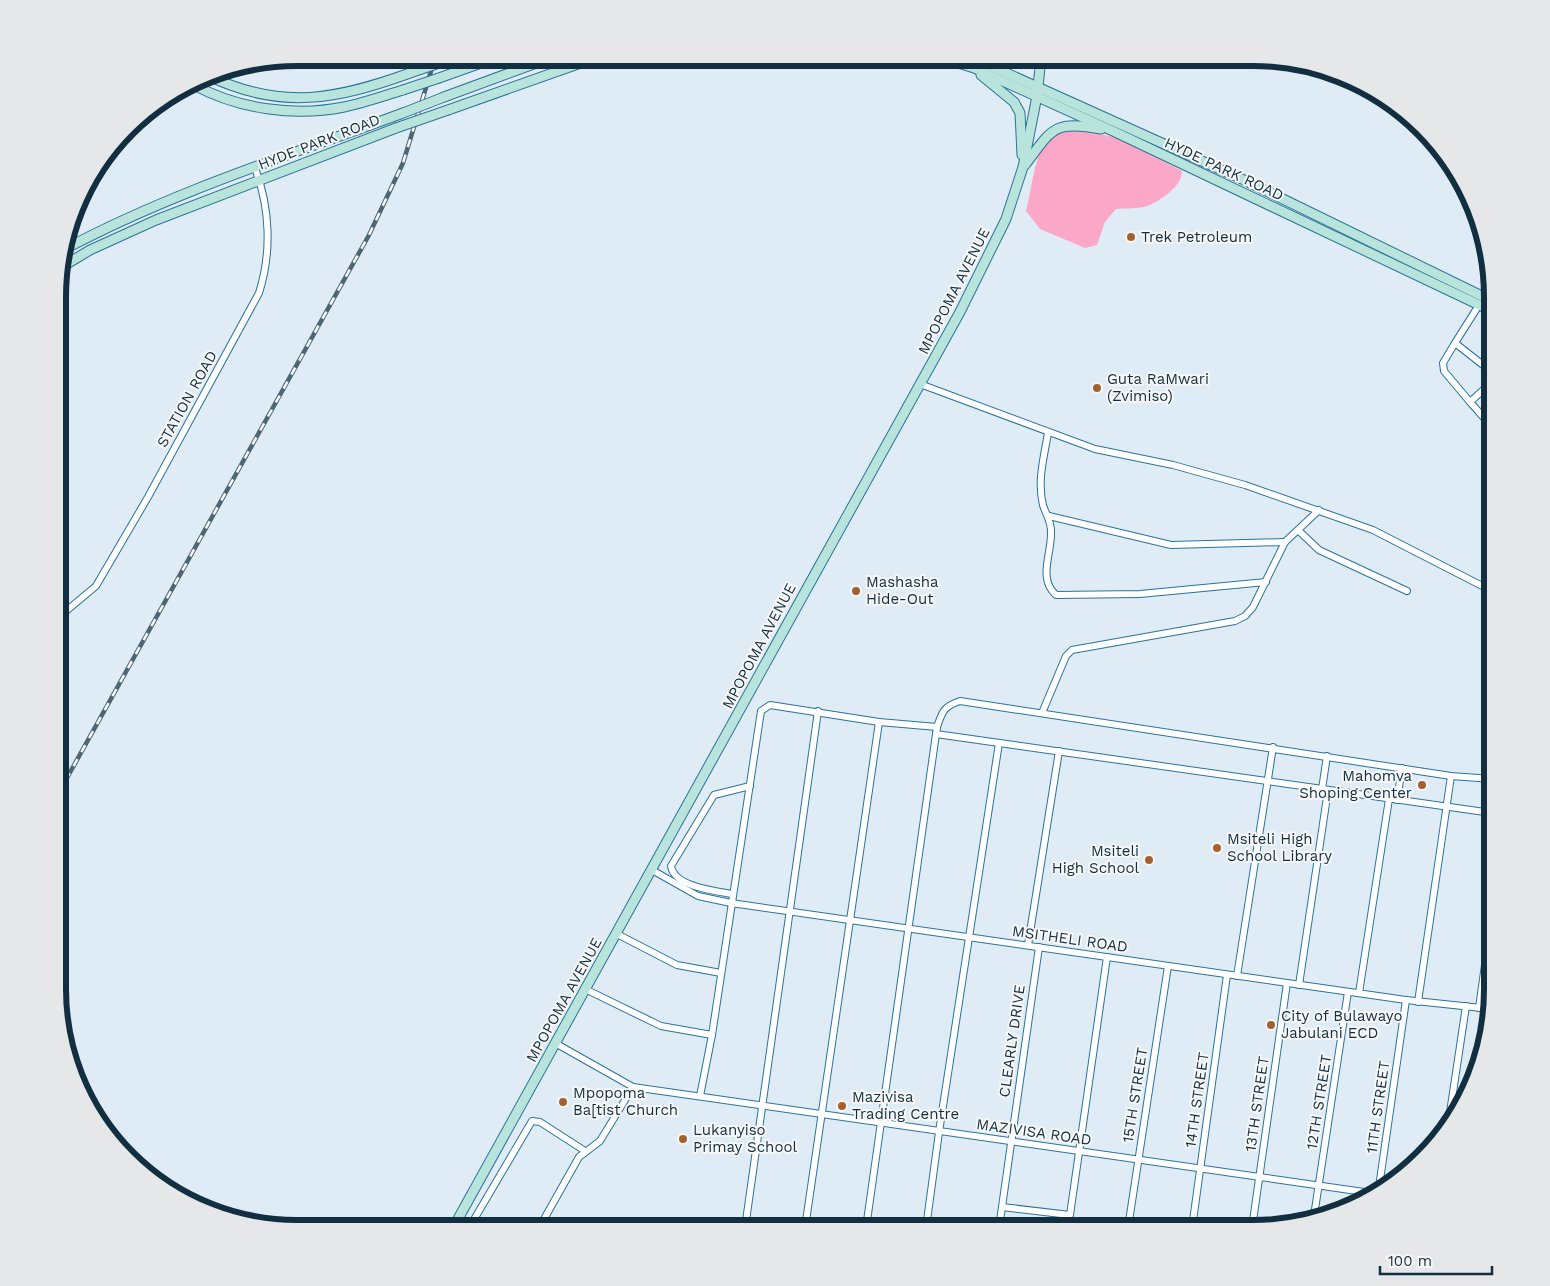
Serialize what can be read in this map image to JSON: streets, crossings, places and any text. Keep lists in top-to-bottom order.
{
  "streets": {
    "street": [
      "HYDE PARK ROAD",
      "MPOPOMA AVENUE",
      "STATION ROAD",
      "MSITHELI ROAD",
      "CLEARLY DRIVE",
      "15TH STREET",
      "14TH STREET",
      "12TH STREET",
      "13TH STREET",
      "11TH STREET",
      "MAZIVISA ROAD"
    ]
  },
  "crossings": [
    ["HYDE PARK ROAD", "MPOPOMA AVENUE"],
    ["HYDE PARK ROAD", "STATION ROAD"],
    ["MPOPOMA AVENUE", "MSITHELI ROAD"],
    ["MPOPOMA AVENUE", "MAZIVISA ROAD"],
    ["MSITHELI ROAD", "CLEARLY DRIVE"],
    ["MSITHELI ROAD", "15TH STREET"],
    ["MSITHELI ROAD", "14TH STREET"],
    ["MSITHELI ROAD", "12TH STREET"],
    ["MSITHELI ROAD", "13TH STREET"],
    ["MSITHELI ROAD", "11TH STREET"],
    ["CLEARLY DRIVE", "MAZIVISA ROAD"],
    ["15TH STREET", "MAZIVISA ROAD"],
    ["14TH STREET", "MAZIVISA ROAD"],
    ["12TH STREET", "MAZIVISA ROAD"],
    ["13TH STREET", "MAZIVISA ROAD"]
  ],
  "places": [
    "Trek Petroleum",
    "Guta RaMwari (Zvimiso)",
    "Mashasha Hide-Out",
    "Mahomva Shoping Center",
    "Msiteli High School Library",
    "Msiteli High School",
    "City of Bulawayo Jabulani ECD",
    "Mpopoma Ba[tist Church",
    "Mazivisa Trading Centre",
    "Lukanyiso Primay School"
  ],
  "scale_bar": "100 m"
}
